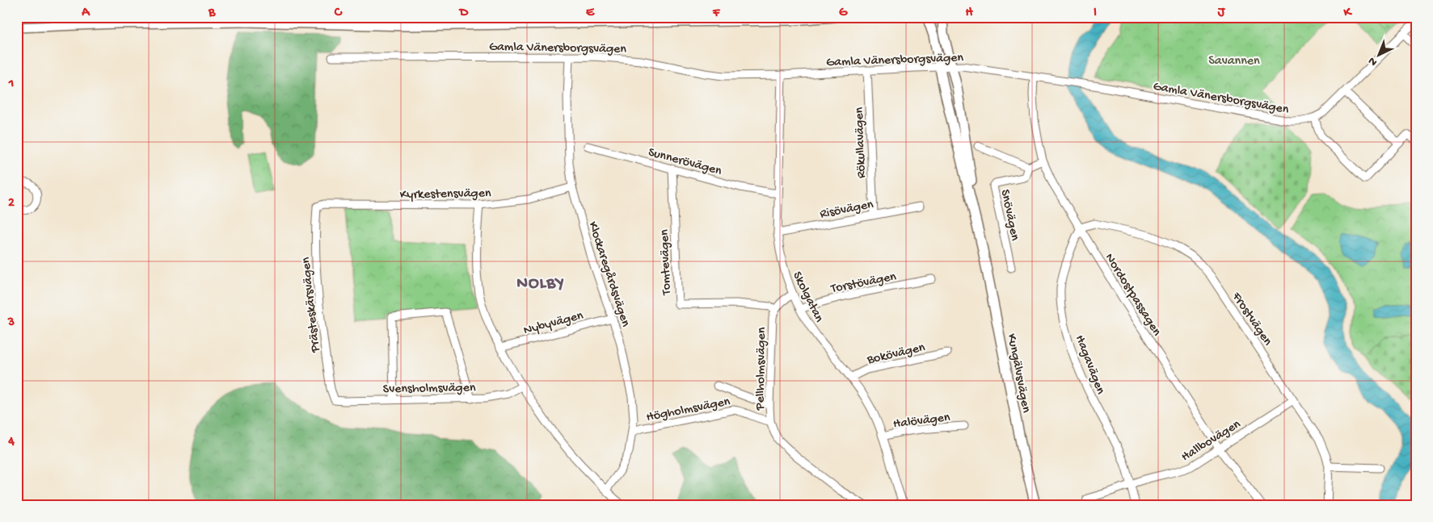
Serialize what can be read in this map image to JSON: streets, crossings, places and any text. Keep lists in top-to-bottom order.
{
  "streets": {
    "main road": ["Kungälvsvägen"],
    "street": [
      "Gamla Vänersborgsvägen",
      "Rökullavägen",
      "Sunnerövägen",
      "Kyrkestensvägen",
      "Risövägen",
      "Snövägen",
      "Tomtevägen",
      "Klockaregårdsvägen",
      "Torstövägen",
      "Nordostpassagen",
      "Skolgatan",
      "Prästeskärsvägen",
      "Frostvägen",
      "Nybyvägen",
      "Bokövägen",
      "Hagavägen",
      "Pellholmsvägen",
      "Svensholmsvägen",
      "Högholmsvägen",
      "Halövägen",
      "Hallbovägen"
    ]
  },
  "crossings": [
    ["Gamla Vänersborgsvägen", "Rökullavägen"],
    ["Gamla Vänersborgsvägen", "Klockaregårdsvägen"],
    ["Gamla Vänersborgsvägen", "Nordostpassagen"],
    ["Gamla Vänersborgsvägen", "Skolgatan"],
    ["Gamla Vänersborgsvägen", "Kungälvsvägen"],
    ["Rökullavägen", "Risövägen"],
    ["Sunnerövägen", "Tomtevägen"],
    ["Sunnerövägen", "Skolgatan"],
    ["Kyrkestensvägen", "Klockaregårdsvägen"],
    ["Kyrkestensvägen", "Prästeskärsvägen"],
    ["Risövägen", "Skolgatan"],
    ["Snövägen", "Nordostpassagen"],
    ["Tomtevägen", "Pellholmsvägen"],
    ["Klockaregårdsvägen", "Nybyvägen"],
    ["Klockaregårdsvägen", "Högholmsvägen"],
    ["Torstövägen", "Skolgatan"],
    ["Nordostpassagen", "Frostvägen"],
    ["Nordostpassagen", "Hagavägen"],
    ["Nordostpassagen", "Hallbovägen"],
    ["Skolgatan", "Bokövägen"],
    ["Skolgatan", "Halövägen"],
    ["Prästeskärsvägen", "Svensholmsvägen"],
    ["Frostvägen", "Hagavägen"],
    ["Frostvägen", "Hallbovägen"],
    ["Hagavägen", "Hallbovägen"],
    ["Pellholmsvägen", "Högholmsvägen"]
  ],
  "districts": ["NOLBY"],
  "parks": ["Savannen"],
  "north": "bottom left",
  "grid": {
    "columns": [
      "A",
      "B",
      "C",
      "D",
      "E",
      "F",
      "G",
      "H",
      "I",
      "J",
      "K"
    ],
    "rows": [
      "1",
      "2",
      "3",
      "4"
    ]
  }
}
